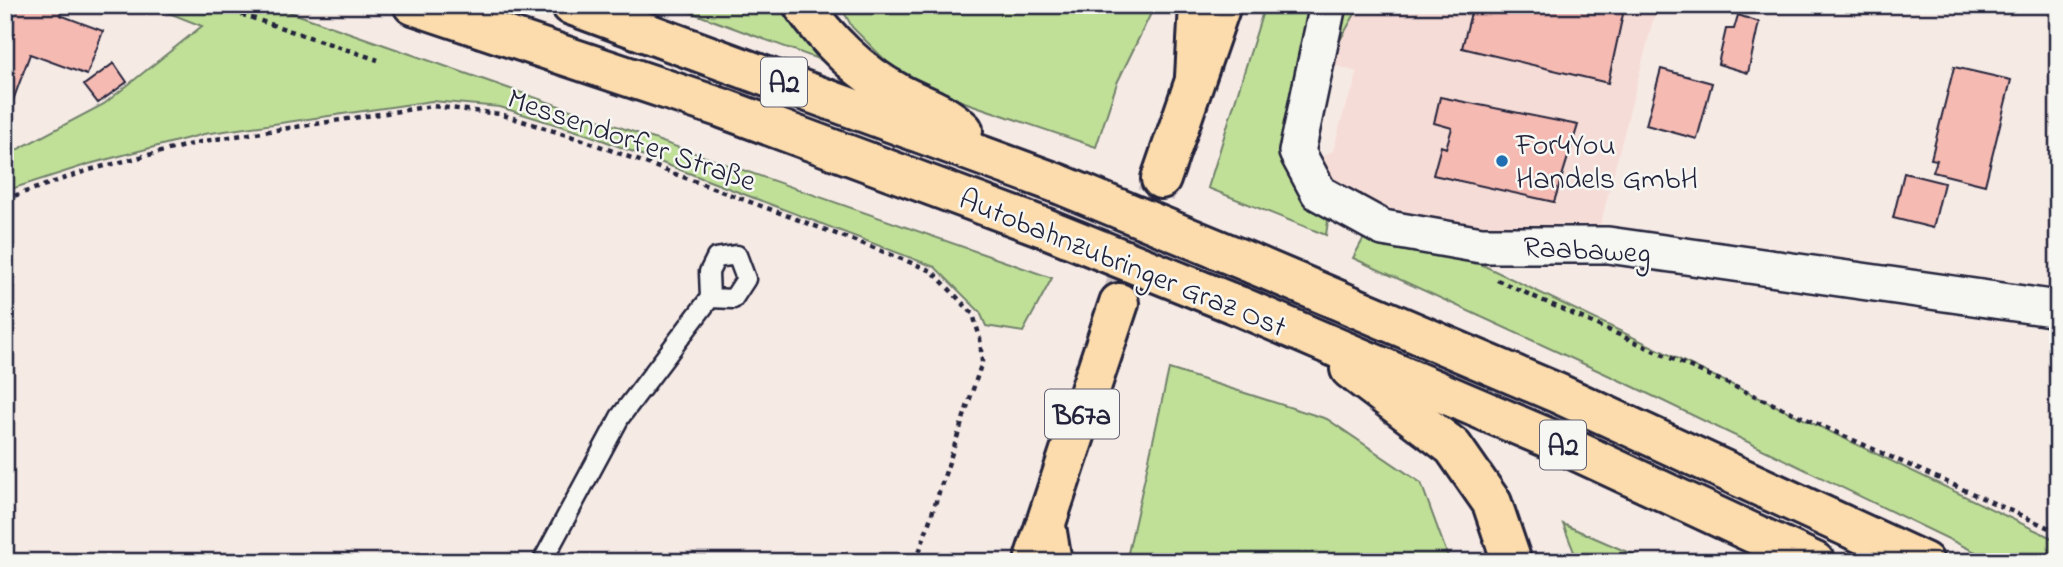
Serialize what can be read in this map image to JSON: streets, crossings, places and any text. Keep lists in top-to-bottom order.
{
  "streets": {
    "main road": ["A2", "Autobahnzubringer Graz Ost", "B67a"],
    "street": ["Raabaweg"],
    "path": ["Messendorfer Straße"]
  },
  "places": ["For4You Handels GmbH"]
}
